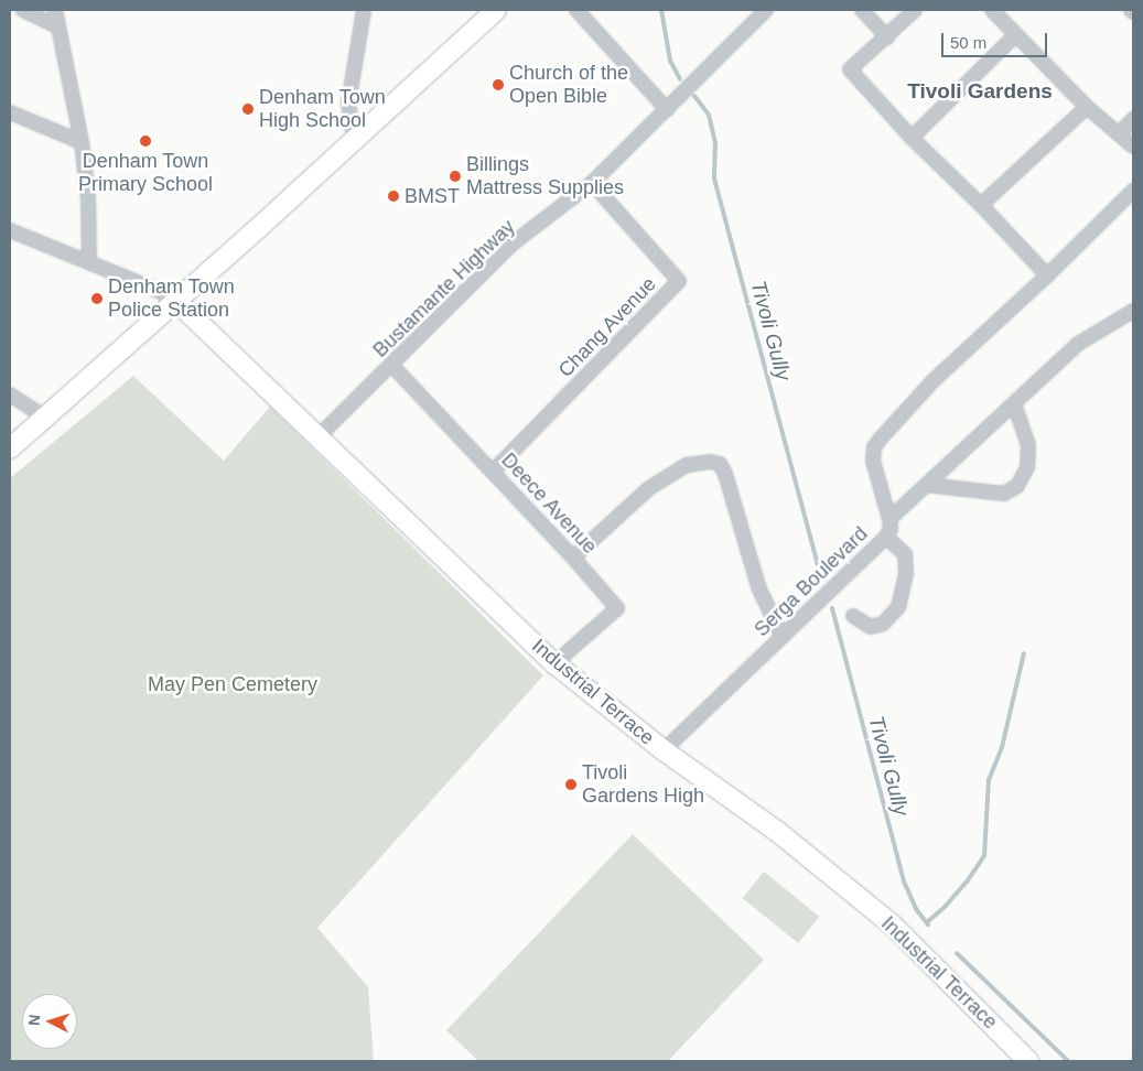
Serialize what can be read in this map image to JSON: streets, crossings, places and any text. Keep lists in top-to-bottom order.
{
  "streets": {
    "street": [
      "Bustamante Highway",
      "Chang Avenue",
      "Deece Avenue",
      "Serga Boulevard",
      "Industrial Terrace"
    ]
  },
  "crossings": [
    ["Bustamante Highway", "Chang Avenue"],
    ["Bustamante Highway", "Deece Avenue"],
    ["Bustamante Highway", "Industrial Terrace"],
    ["Chang Avenue", "Deece Avenue"],
    ["Deece Avenue", "Industrial Terrace"],
    ["Serga Boulevard", "Industrial Terrace"]
  ],
  "districts": ["Tivoli Gardens"],
  "water": ["Tivoli Gully"],
  "parks": ["May Pen Cemetery"],
  "places": [
    "Church of the Open Bible",
    "Denham Town High School",
    "Denham Town Primary School",
    "Billings Mattress Supplies",
    "BMST",
    "Denham Town Police Station",
    "Tivoli Gardens High"
  ],
  "scale_bar": "50 m",
  "north": "left"
}
